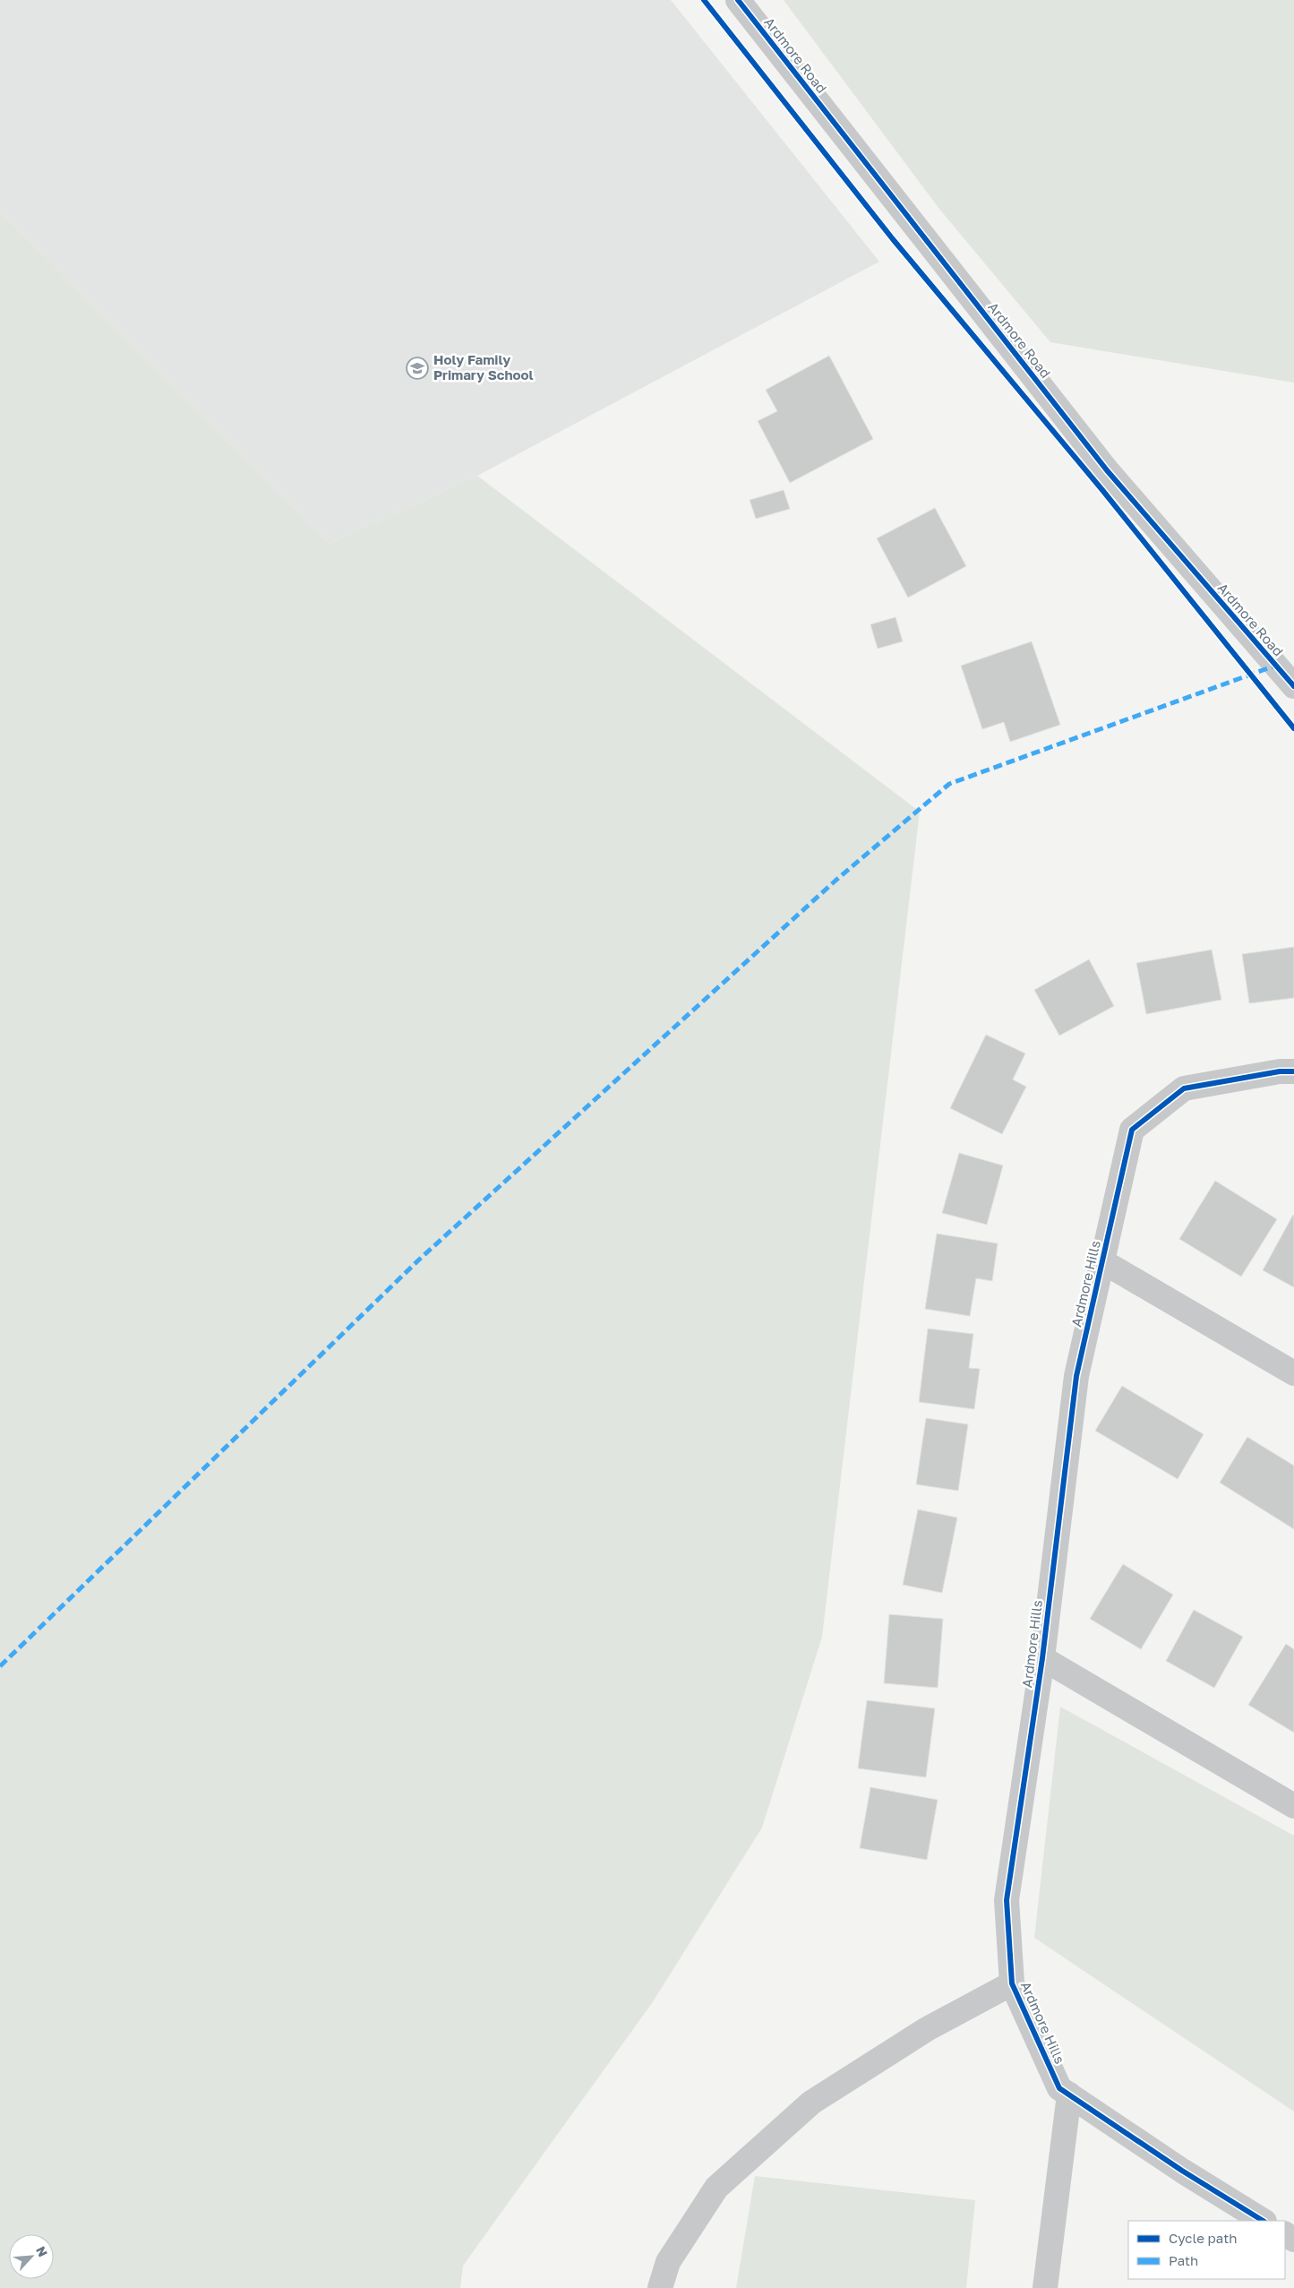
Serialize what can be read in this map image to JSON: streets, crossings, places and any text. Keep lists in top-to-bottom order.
{
  "streets": {
    "street": ["Ardmore Road", "Ardmore Hills"]
  },
  "places": {
    "school or university": ["Holy Family Primary School"]
  },
  "legend": ["Cycle path", "Path"],
  "north": "top right"
}
